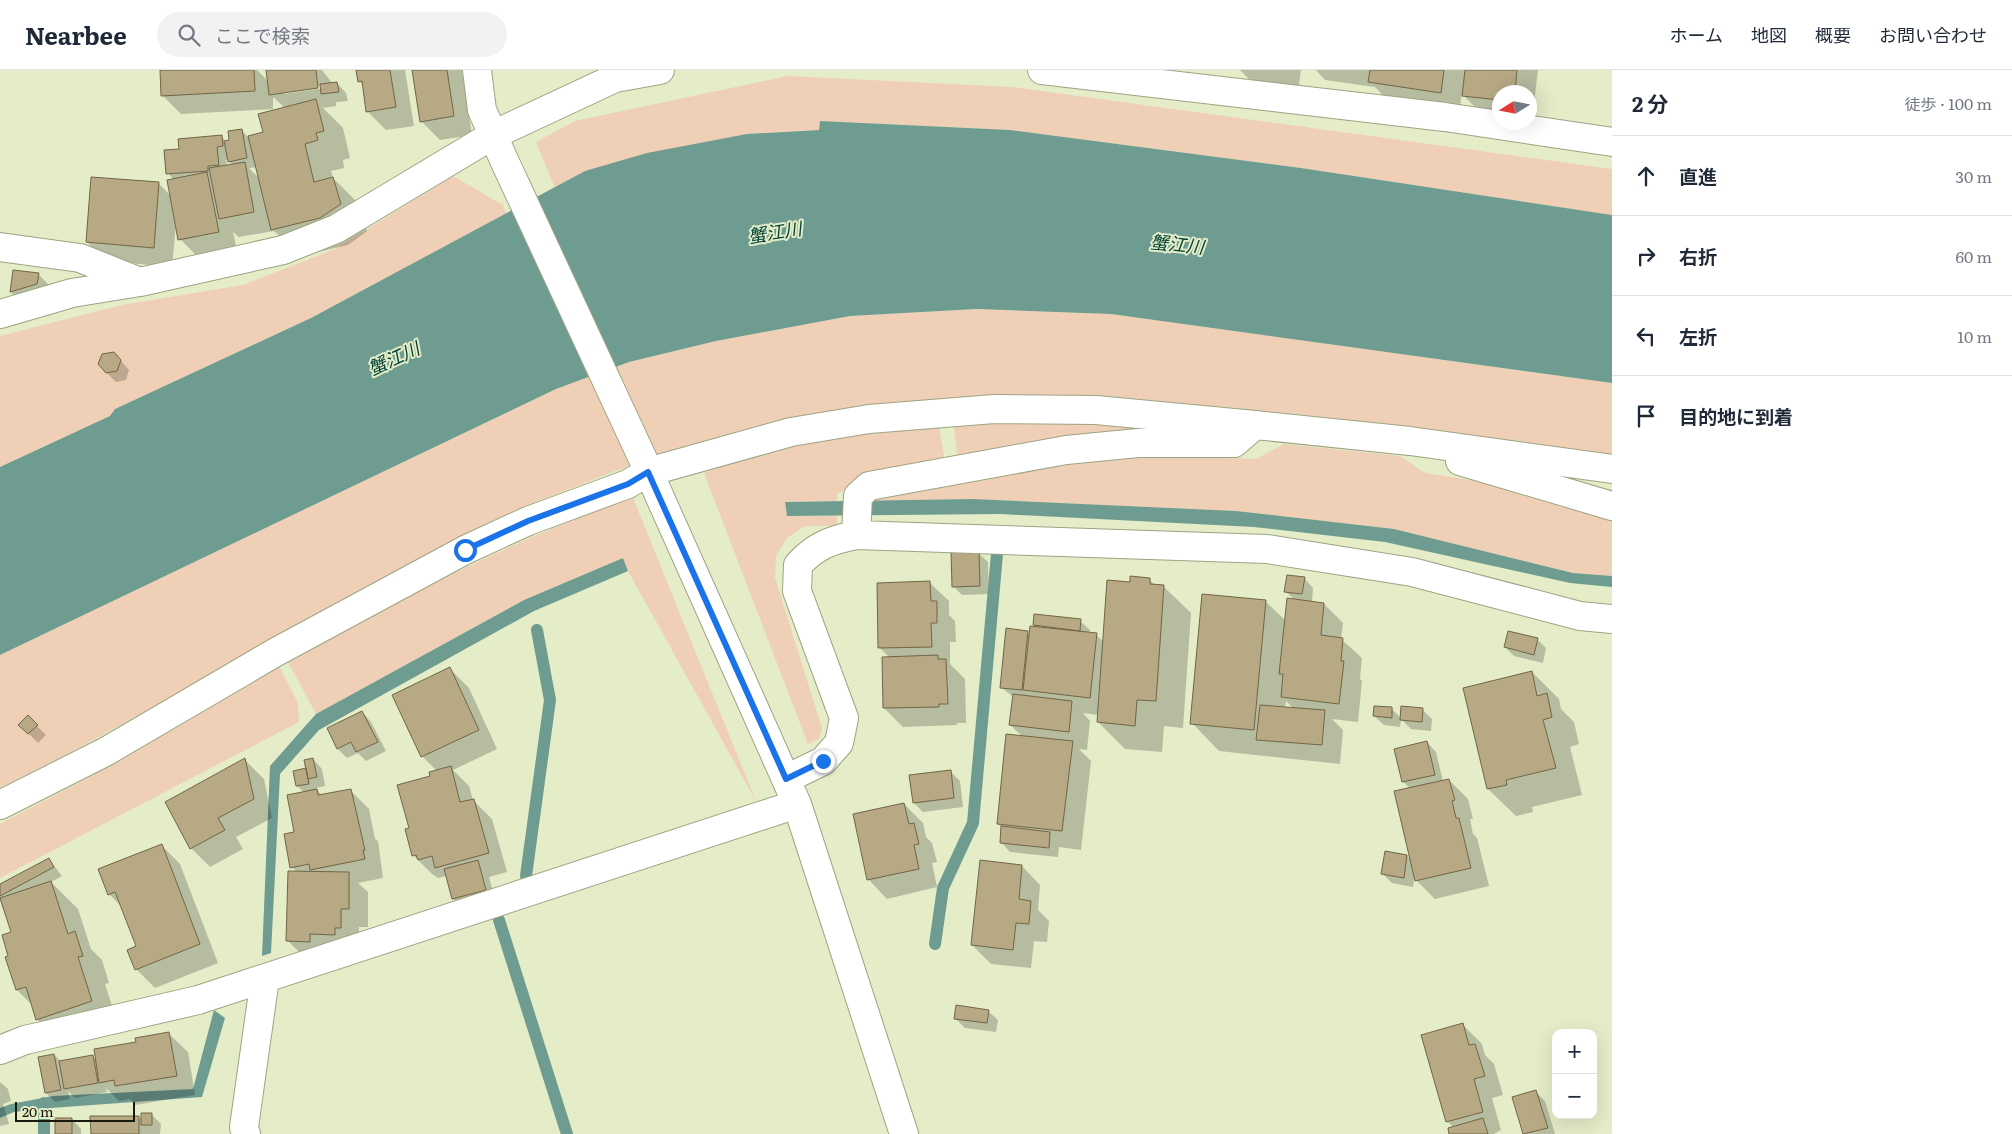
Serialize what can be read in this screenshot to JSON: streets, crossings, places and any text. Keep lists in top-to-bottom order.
{
  "water": ["蟹江川"],
  "scale_bar": "20 m",
  "north": "left",
  "page": {
    "header": "Nearbee",
    "search": "ここで検索",
    "nav": [
      "ホーム",
      "地図",
      "概要",
      "お問い合わせ"
    ],
    "heading": ["2 分", "徒歩 · 100 m"],
    "list": [
      ["直進", "30 m"],
      ["右折", "60 m"],
      ["左折", "10 m"],
      "目的地に到着"
    ],
    "map_buttons": ["+", "−"],
    "scale": "20 m"
  }
}
